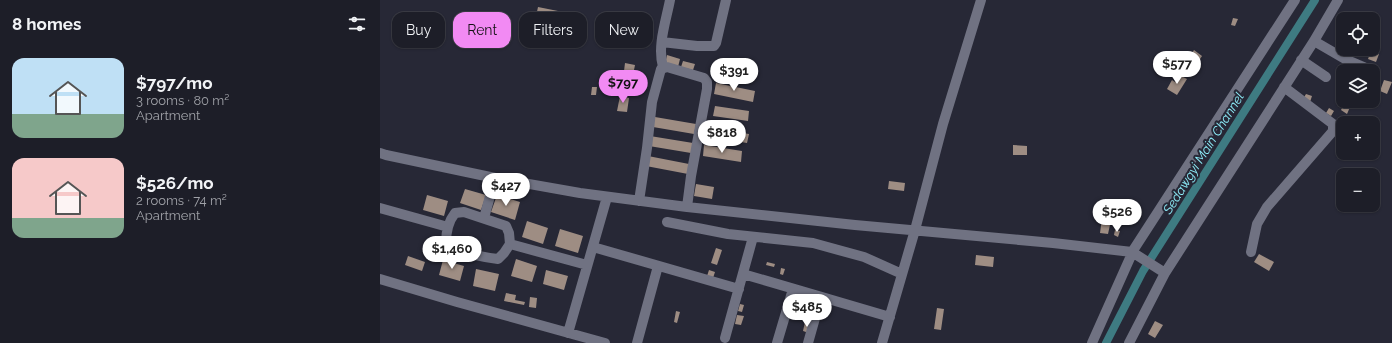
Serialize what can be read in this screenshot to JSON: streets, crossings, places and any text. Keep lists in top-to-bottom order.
{
  "water": ["Sedawgyi Main Channel"],
  "page": {
    "heading": "8 homes",
    "map_buttons": ["+", "−"],
    "chip": [
      "Buy",
      "Rent",
      "Filters",
      "New"
    ],
    "list": [
      {
        "name": "$797/mo",
        "note": "3 rooms · 80 m² · Apartment"
      },
      {
        "name": "$526/mo",
        "note": "2 rooms · 74 m² · Apartment"
      }
    ],
    "price": [
      "$577",
      "$391",
      "$797",
      "$818",
      "$427",
      "$526",
      "$1,460",
      "$485"
    ]
  }
}
